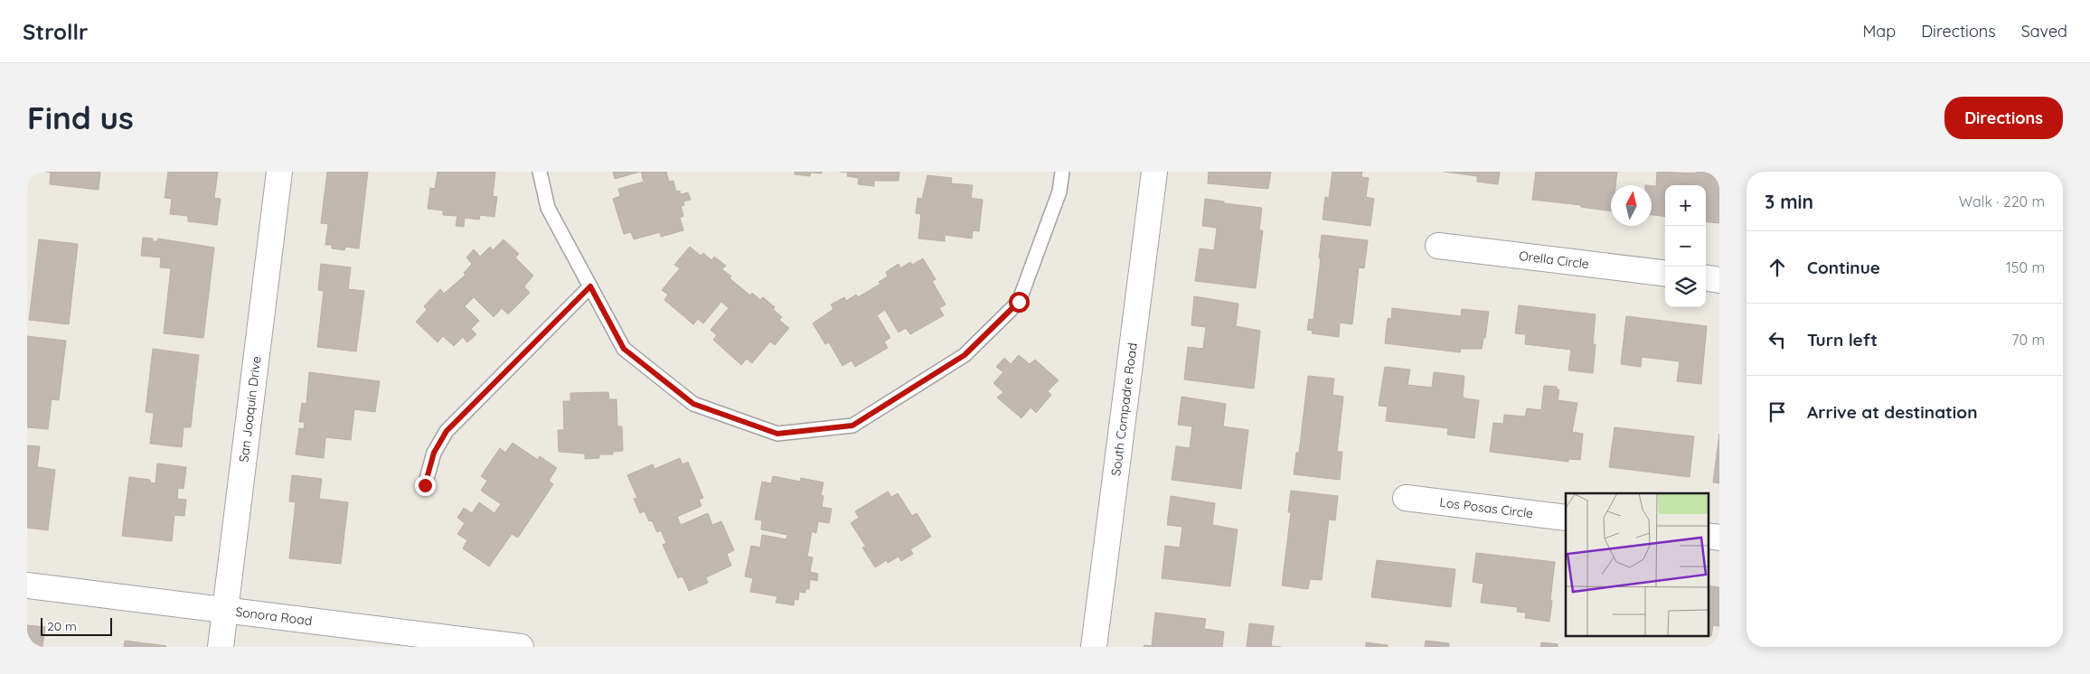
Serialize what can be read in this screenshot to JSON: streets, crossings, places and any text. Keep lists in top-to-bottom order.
{
  "streets": {
    "street": [
      "Orella Circle",
      "San Joaquin Drive",
      "South Compadre Road",
      "Los Posas Circle",
      "Sonora Road"
    ]
  },
  "crossings": [
    ["San Joaquin Drive", "Sonora Road"]
  ],
  "scale_bar": "20 m",
  "north": "top",
  "page": {
    "header": "Strollr",
    "nav": ["Map", "Directions", "Saved"],
    "buttons": "Directions",
    "title": "Find us",
    "heading": ["3 min", "Walk · 220 m"],
    "map_buttons": ["+", "−"],
    "list": [
      ["Continue", "150 m"],
      ["Turn left", "70 m"],
      "Arrive at destination"
    ],
    "scale": "20 m"
  }
}
